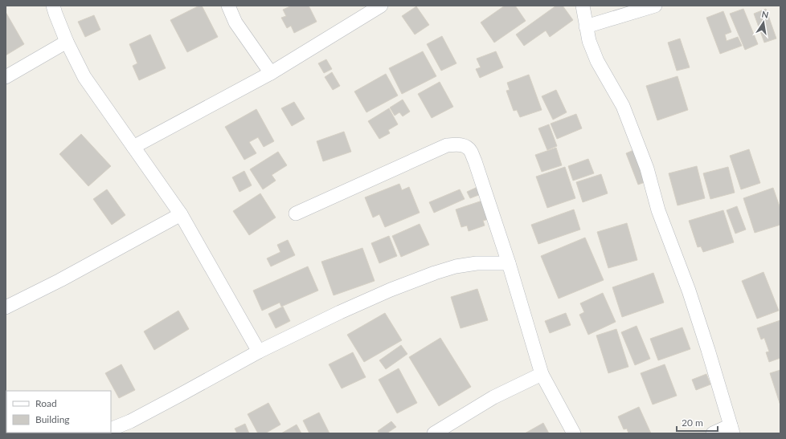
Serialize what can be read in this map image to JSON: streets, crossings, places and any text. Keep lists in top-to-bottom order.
{
  "legend": ["Road", "Building"],
  "scale_bar": "20 m",
  "north": "top"
}
